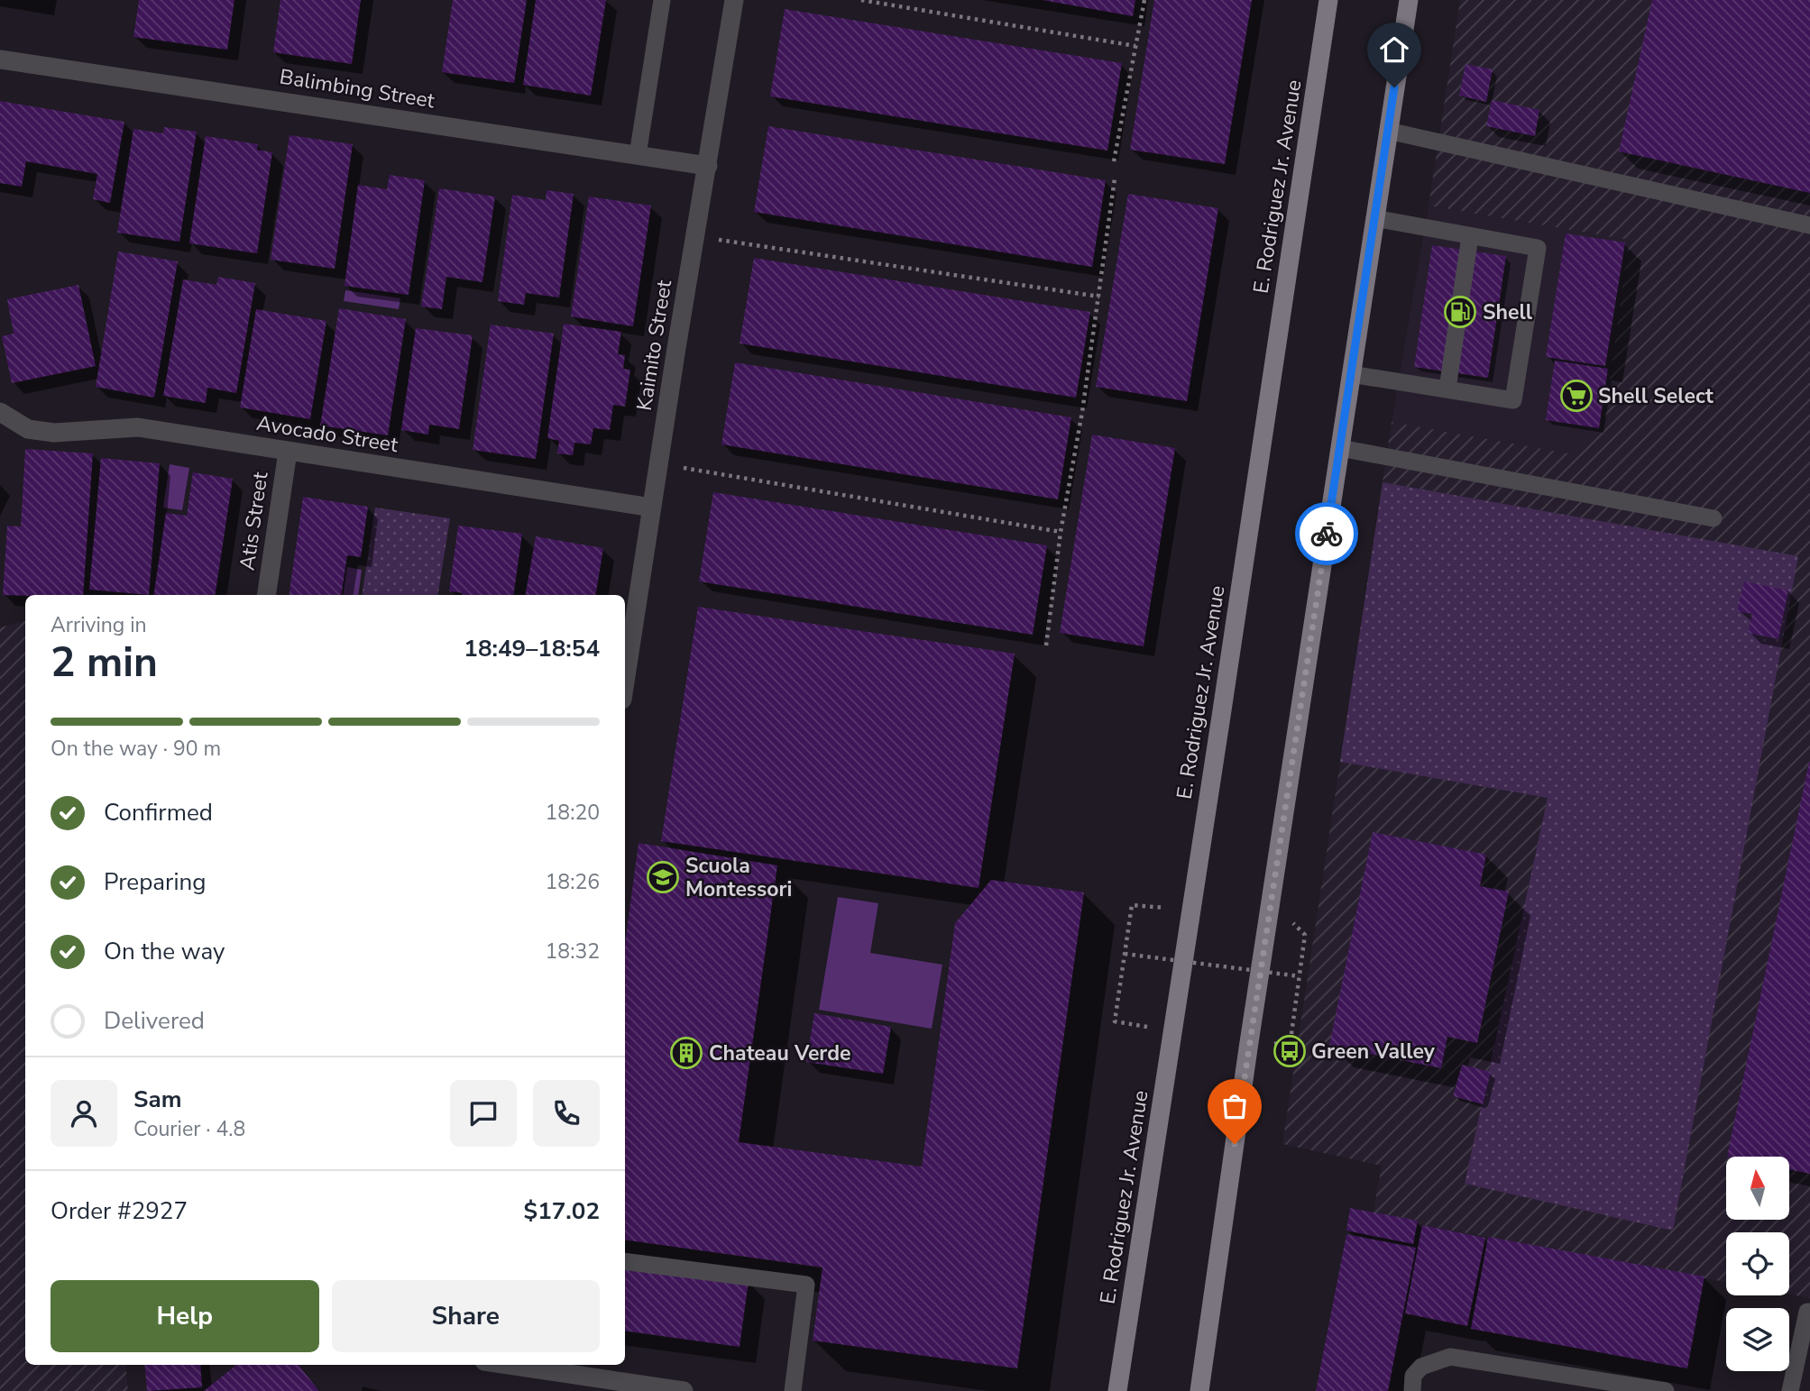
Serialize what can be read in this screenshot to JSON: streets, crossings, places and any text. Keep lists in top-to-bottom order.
{
  "streets": {
    "main road": ["E. Rodriguez Jr. Avenue"],
    "street": [
      "Balimbing Street",
      "Kaimito Street",
      "Avocado Street",
      "Atis Street"
    ]
  },
  "crossings": [
    ["Balimbing Street", "Kaimito Street"],
    ["Kaimito Street", "Avocado Street"],
    ["Avocado Street", "Atis Street"]
  ],
  "places": {
    "fuel station": ["Shell"],
    "supermarket": ["Shell Select"],
    "school or university": ["Scuola Montessori"],
    "bus stop": ["Green Valley"],
    "building": ["Chateau Verde"]
  },
  "north": "top",
  "page": {
    "heading": ["2 min", "Arriving in", "18:49–18:54"],
    "panel": [
      "Sam",
      "Courier · 4.8",
      "Order #2927",
      "$17.02"
    ],
    "bar": "On the way · 90 m",
    "list": [
      ["Confirmed", "18:20"],
      ["Preparing", "18:26"],
      ["On the way", "18:32"],
      "Delivered"
    ],
    "buttons": ["Help", "Share"]
  }
}
